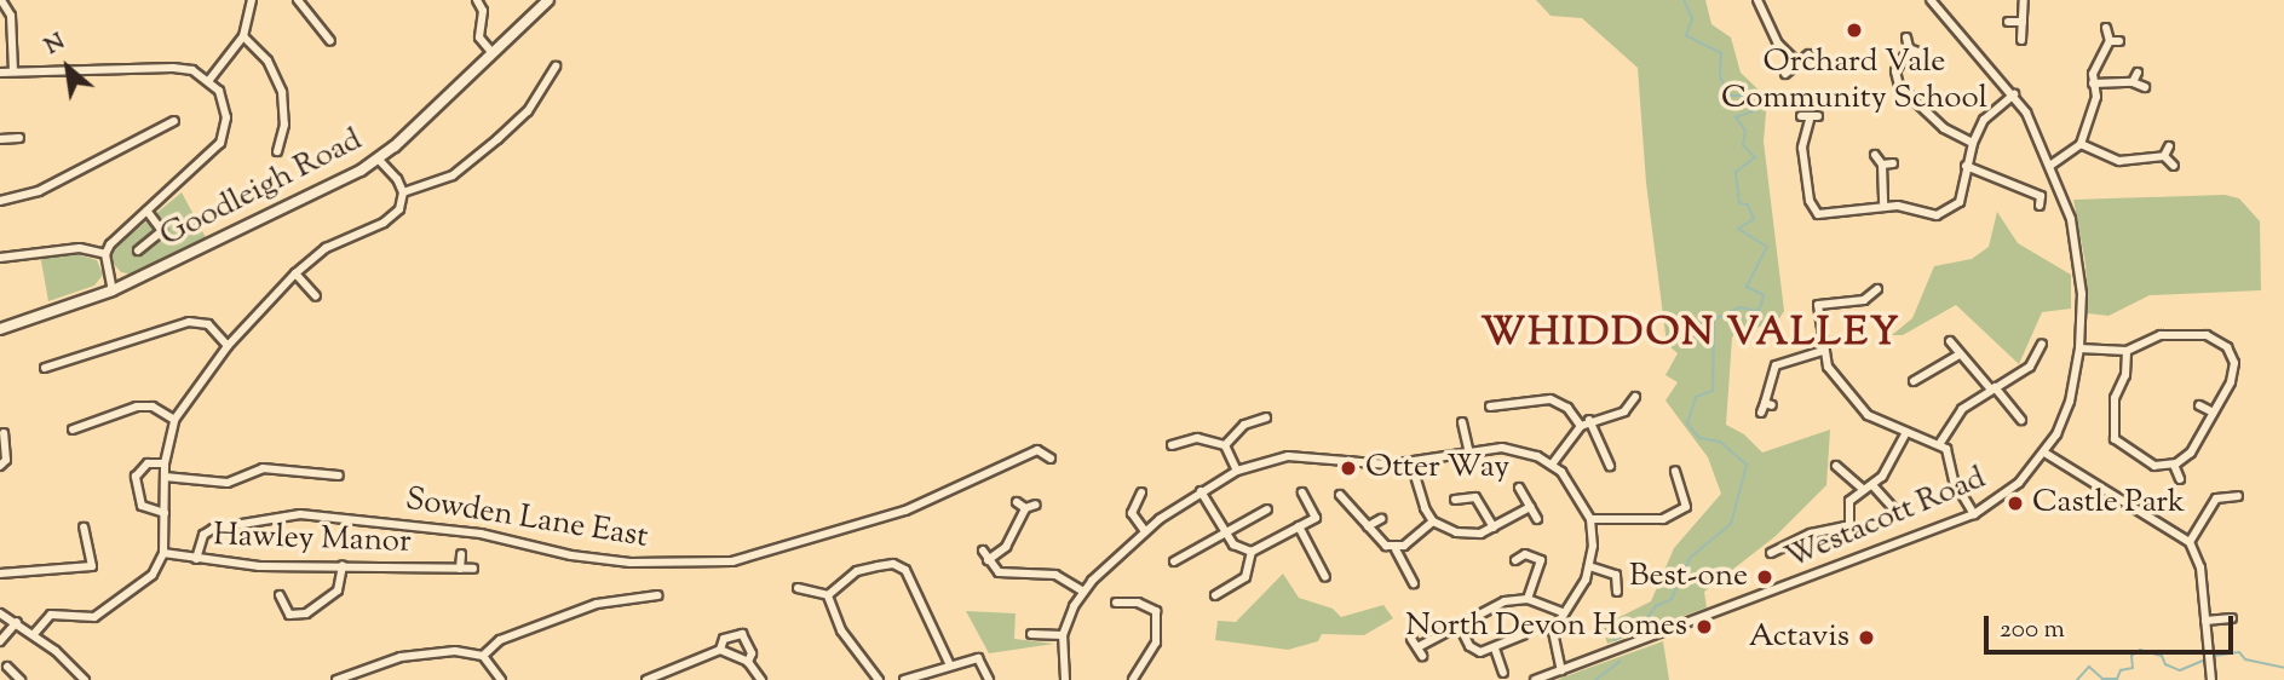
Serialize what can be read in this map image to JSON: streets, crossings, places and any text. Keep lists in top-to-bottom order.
{
  "streets": {
    "street": [
      "Goodleigh Road",
      "Sowden Lane East",
      "Westacott Road",
      "Hawley Manor"
    ]
  },
  "crossings": [
    ["Sowden Lane East", "Hawley Manor"]
  ],
  "districts": ["WHIDDON VALLEY"],
  "places": [
    "Orchard Vale Community School",
    "Otter Way",
    "Castle Park",
    "Best-one",
    "North Devon Homes",
    "Actavis"
  ],
  "scale_bar": "200 m",
  "north": "top left"
}
